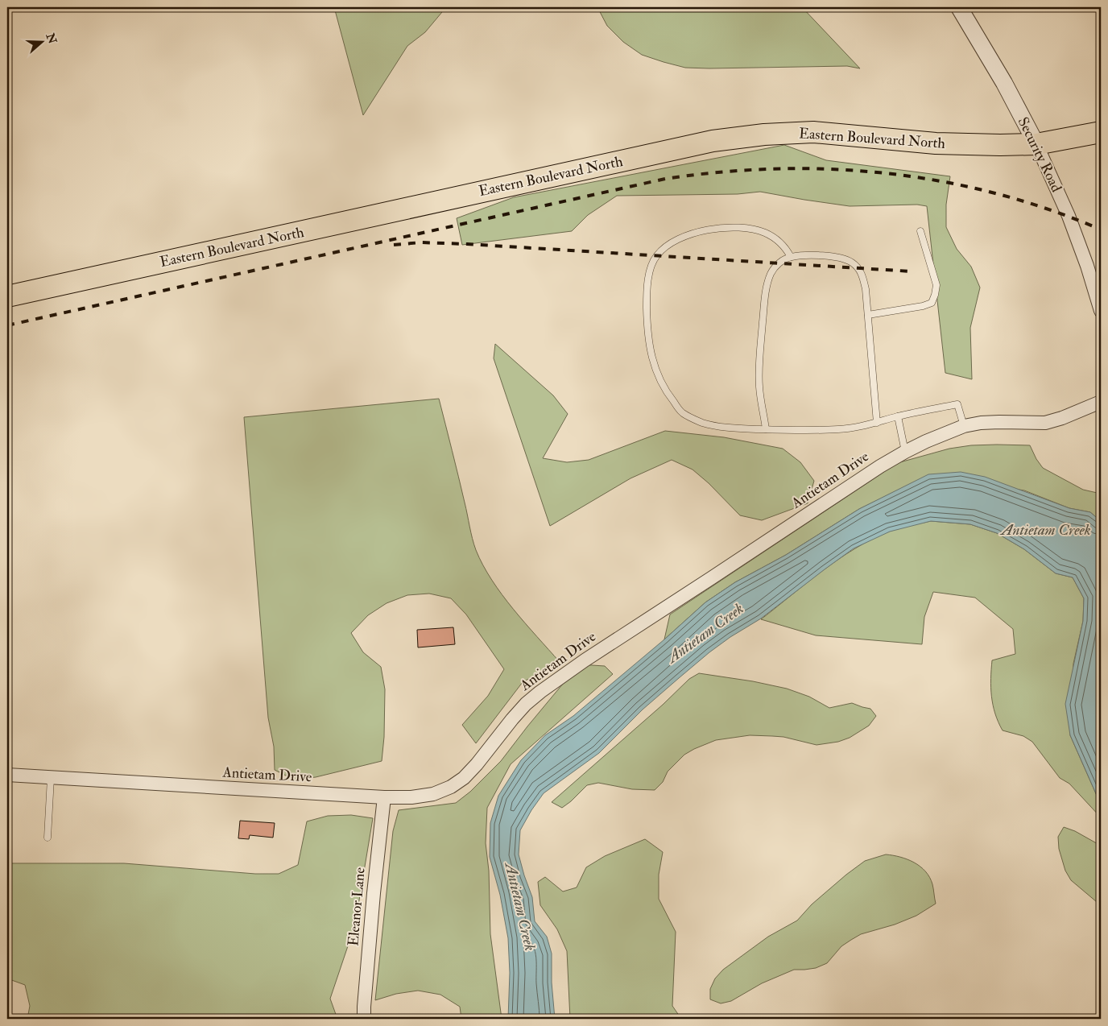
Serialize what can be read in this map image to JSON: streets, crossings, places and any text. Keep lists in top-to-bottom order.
{
  "streets": {
    "main road": ["Eastern Boulevard North"],
    "street": ["Security Road", "Antietam Drive", "Eleanor Lane"]
  },
  "crossings": [
    ["Eastern Boulevard North", "Security Road"],
    ["Antietam Drive", "Eleanor Lane"]
  ],
  "water": ["Antietam Creek"],
  "north": "right"
}
